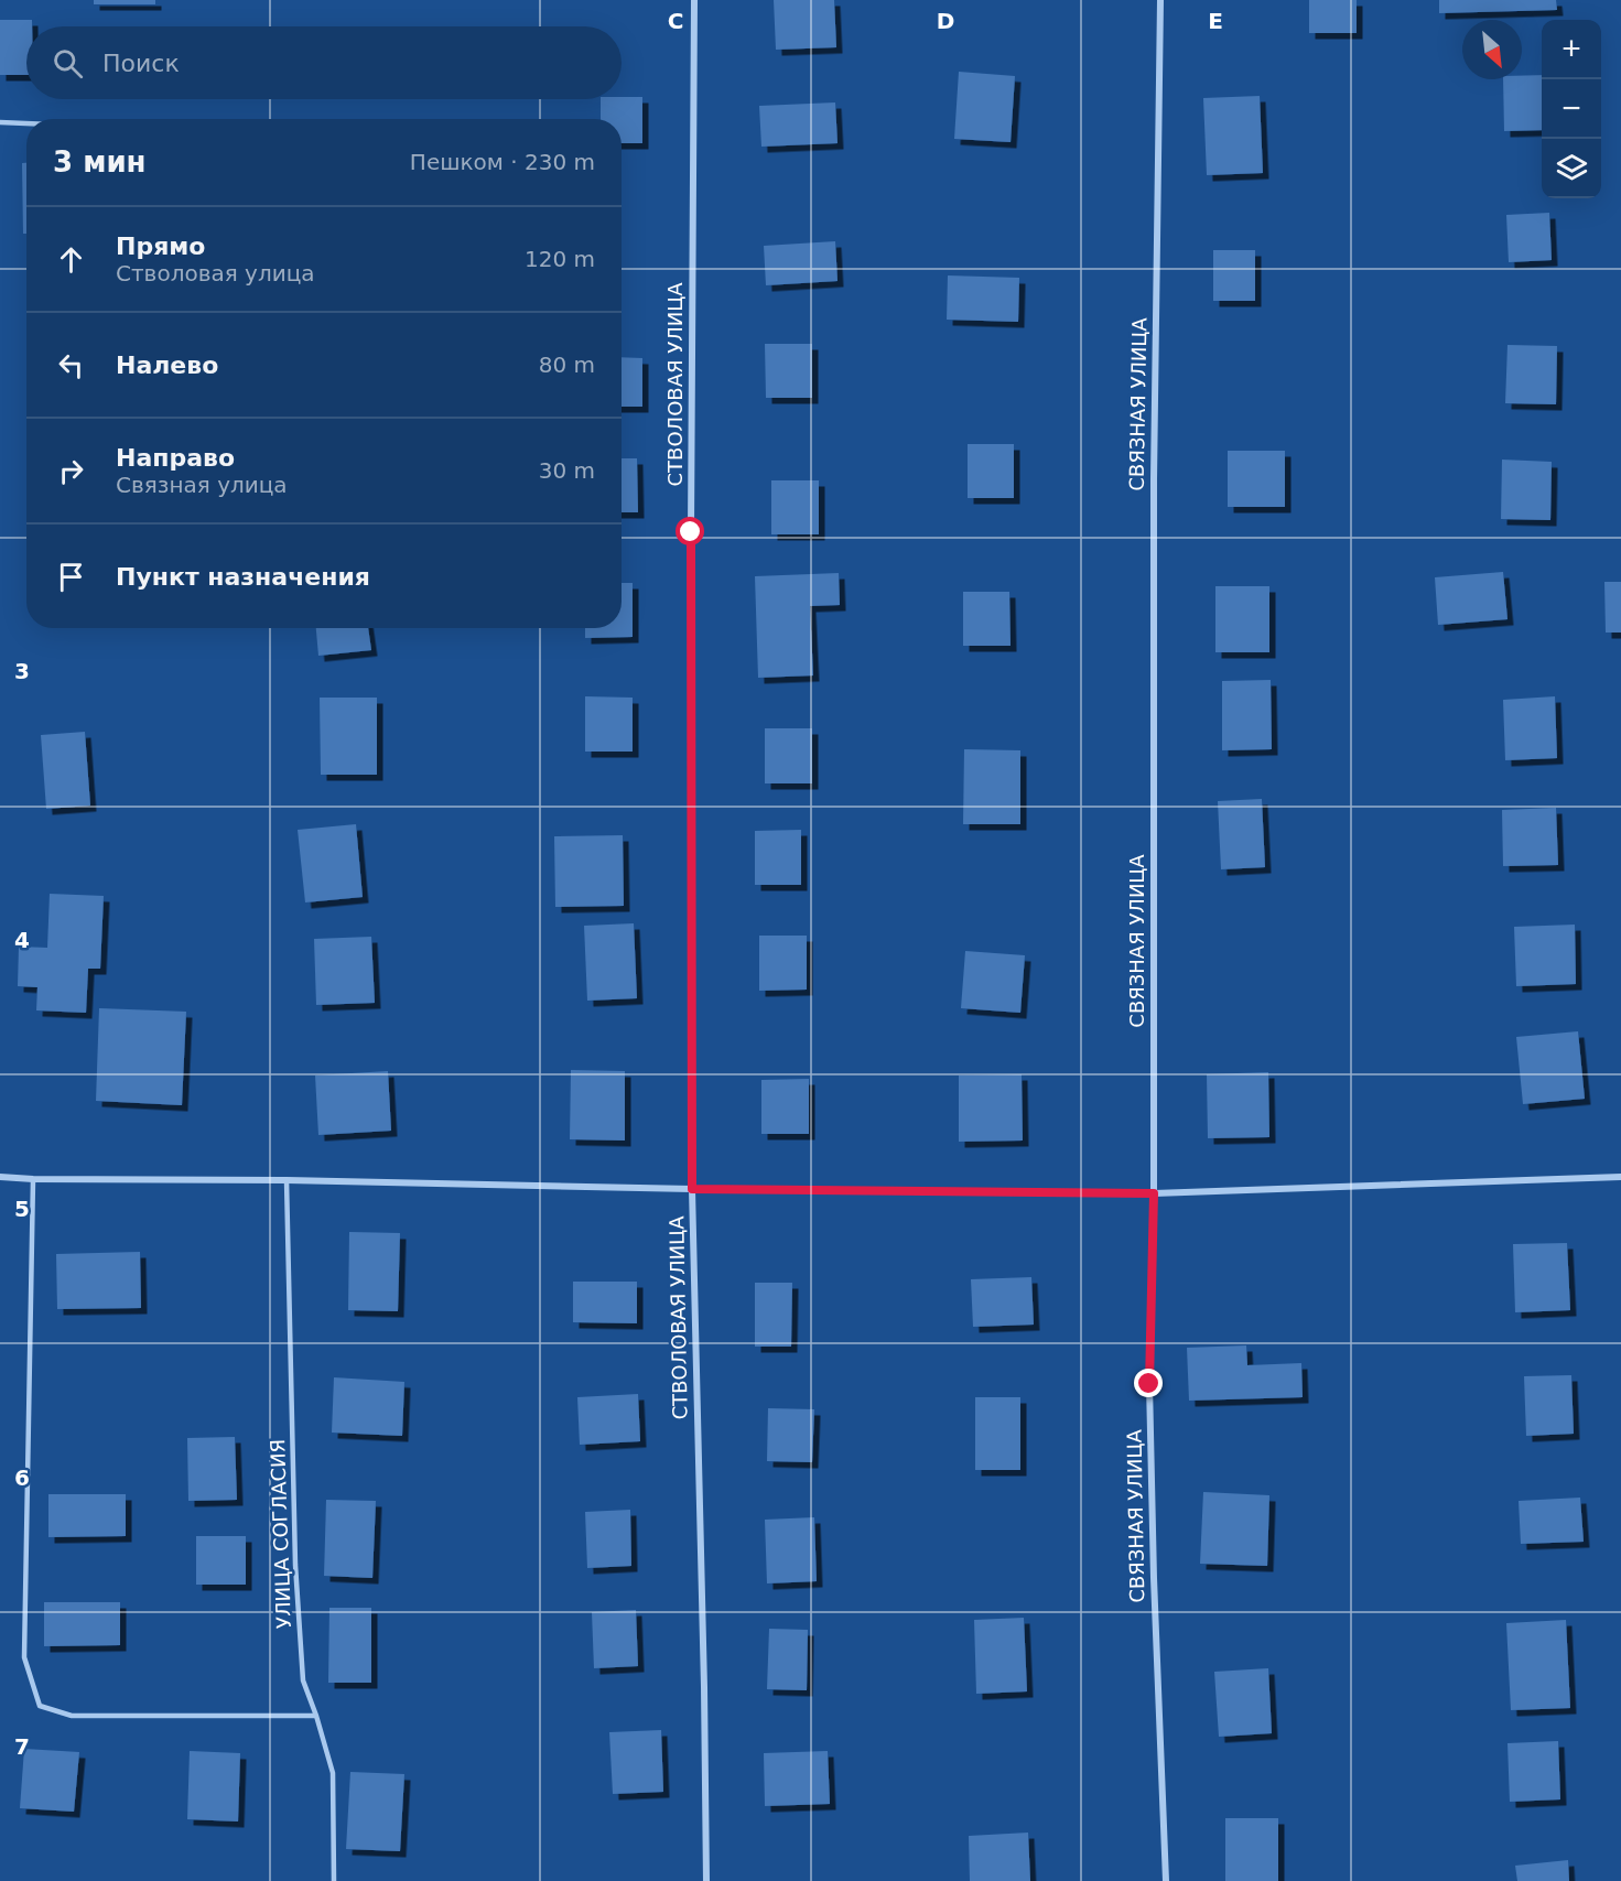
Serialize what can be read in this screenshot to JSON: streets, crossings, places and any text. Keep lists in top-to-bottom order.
{
  "streets": {
    "street": ["СТВОЛОВАЯ УЛИЦА", "СВЯЗНАЯ УЛИЦА"],
    "lane": ["УЛИЦА СОГЛАСИЯ"]
  },
  "north": "bottom right",
  "page": {
    "map_buttons": ["+", "−"],
    "search": "Поиск",
    "heading": ["3 мин", "Пешком · 230 m"],
    "list": [
      ["Прямо", "Стволовая улица", "120 m"],
      ["Налево", "80 m"],
      ["Направо", "Связная улица", "30 m"],
      "Пункт назначения"
    ]
  },
  "grid": {
    "columns": ["C", "D", "E"],
    "rows": [
      "3",
      "4",
      "5",
      "6",
      "7"
    ]
  }
}
